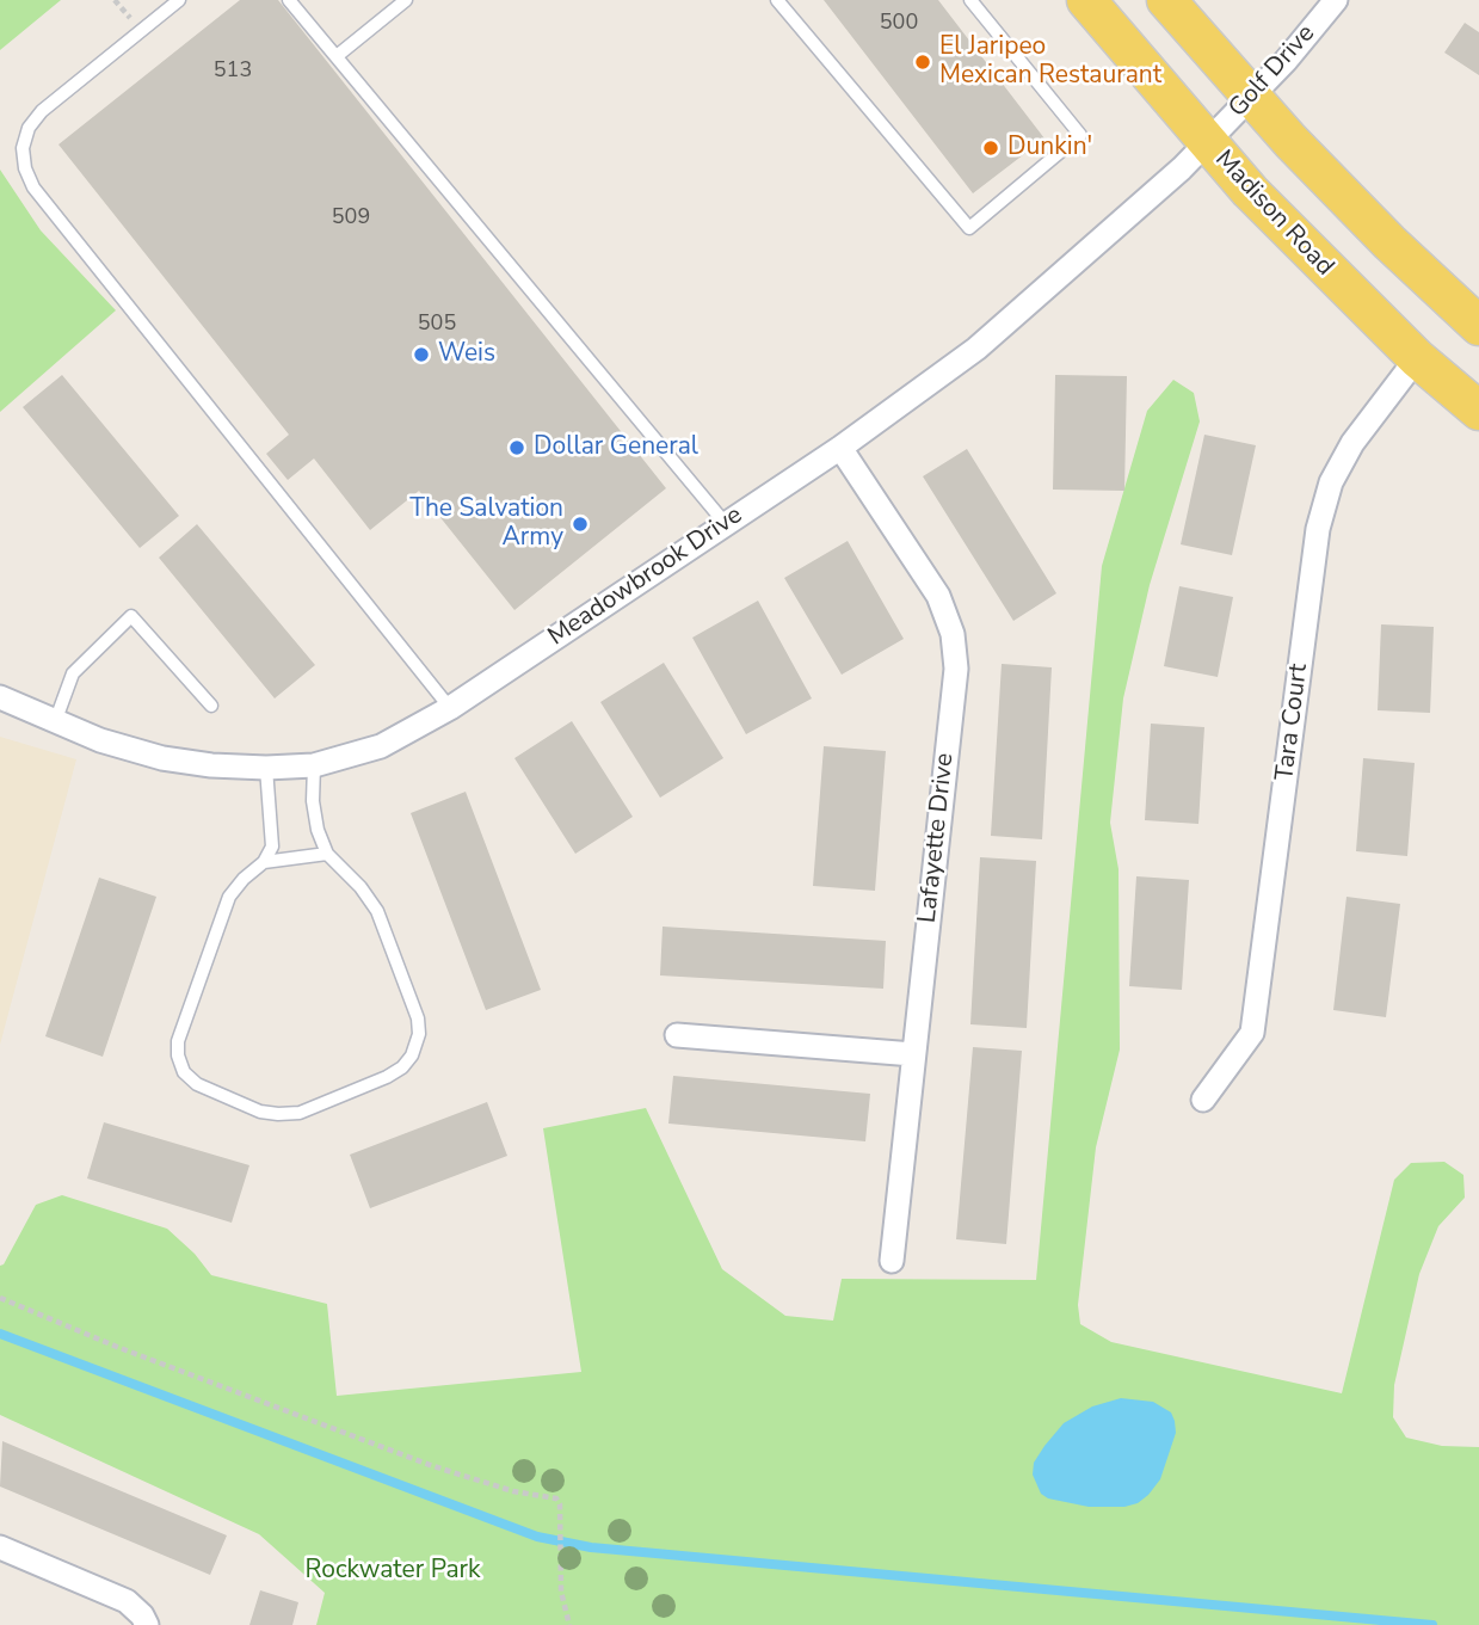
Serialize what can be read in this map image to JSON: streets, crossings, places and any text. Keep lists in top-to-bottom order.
{
  "streets": {
    "main road": ["Madison Road"],
    "street": [
      "Golf Drive",
      "Meadowbrook Drive",
      "Tara Court",
      "Lafayette Drive"
    ]
  },
  "crossings": [
    ["Golf Drive", "Madison Road"],
    ["Golf Drive", "Meadowbrook Drive"],
    ["Madison Road", "Meadowbrook Drive"],
    ["Madison Road", "Tara Court"],
    ["Meadowbrook Drive", "Lafayette Drive"]
  ],
  "parks": ["Rockwater Park"],
  "places": [
    "El Jaripeo Mexican Restaurant",
    "Dunkin'",
    "Weis",
    "Dollar General",
    "The Salvation Army"
  ],
  "house_numbers": [
    "500",
    "513",
    "509",
    "505"
  ]
}
